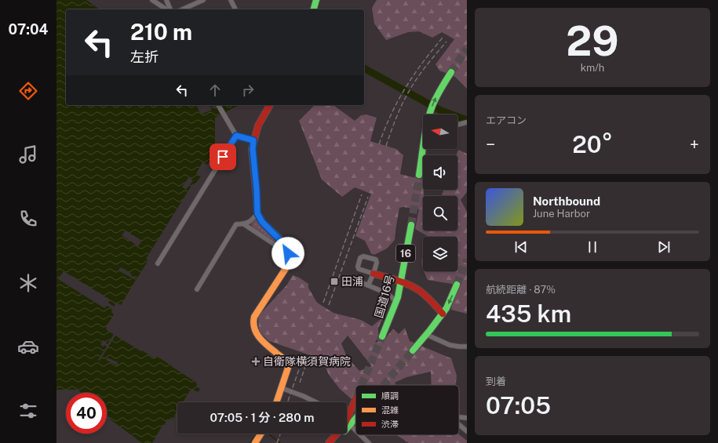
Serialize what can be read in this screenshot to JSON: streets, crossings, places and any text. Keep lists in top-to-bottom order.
{
  "streets": {
    "main road": ["16", "国道16号"]
  },
  "places": {
    "transit": ["田浦"],
    "health": ["自衛隊横須賀病院"]
  },
  "legend": ["順調", "混雑", "渋滞"],
  "north": "left",
  "page": {
    "tabs": "07:04",
    "tile": [
      ["29", "km/h"],
      "エアコン",
      ["航続距離 · 87%", "435 km"],
      ["到着", "07:05"]
    ],
    "turn": ["210 m", "左折"],
    "heat": ["−", "20°", "+"],
    "song": ["Northbound", "June Harbor"],
    "limit": "40",
    "trip": "07:05 · 1 分 · 280 m"
  }
}
